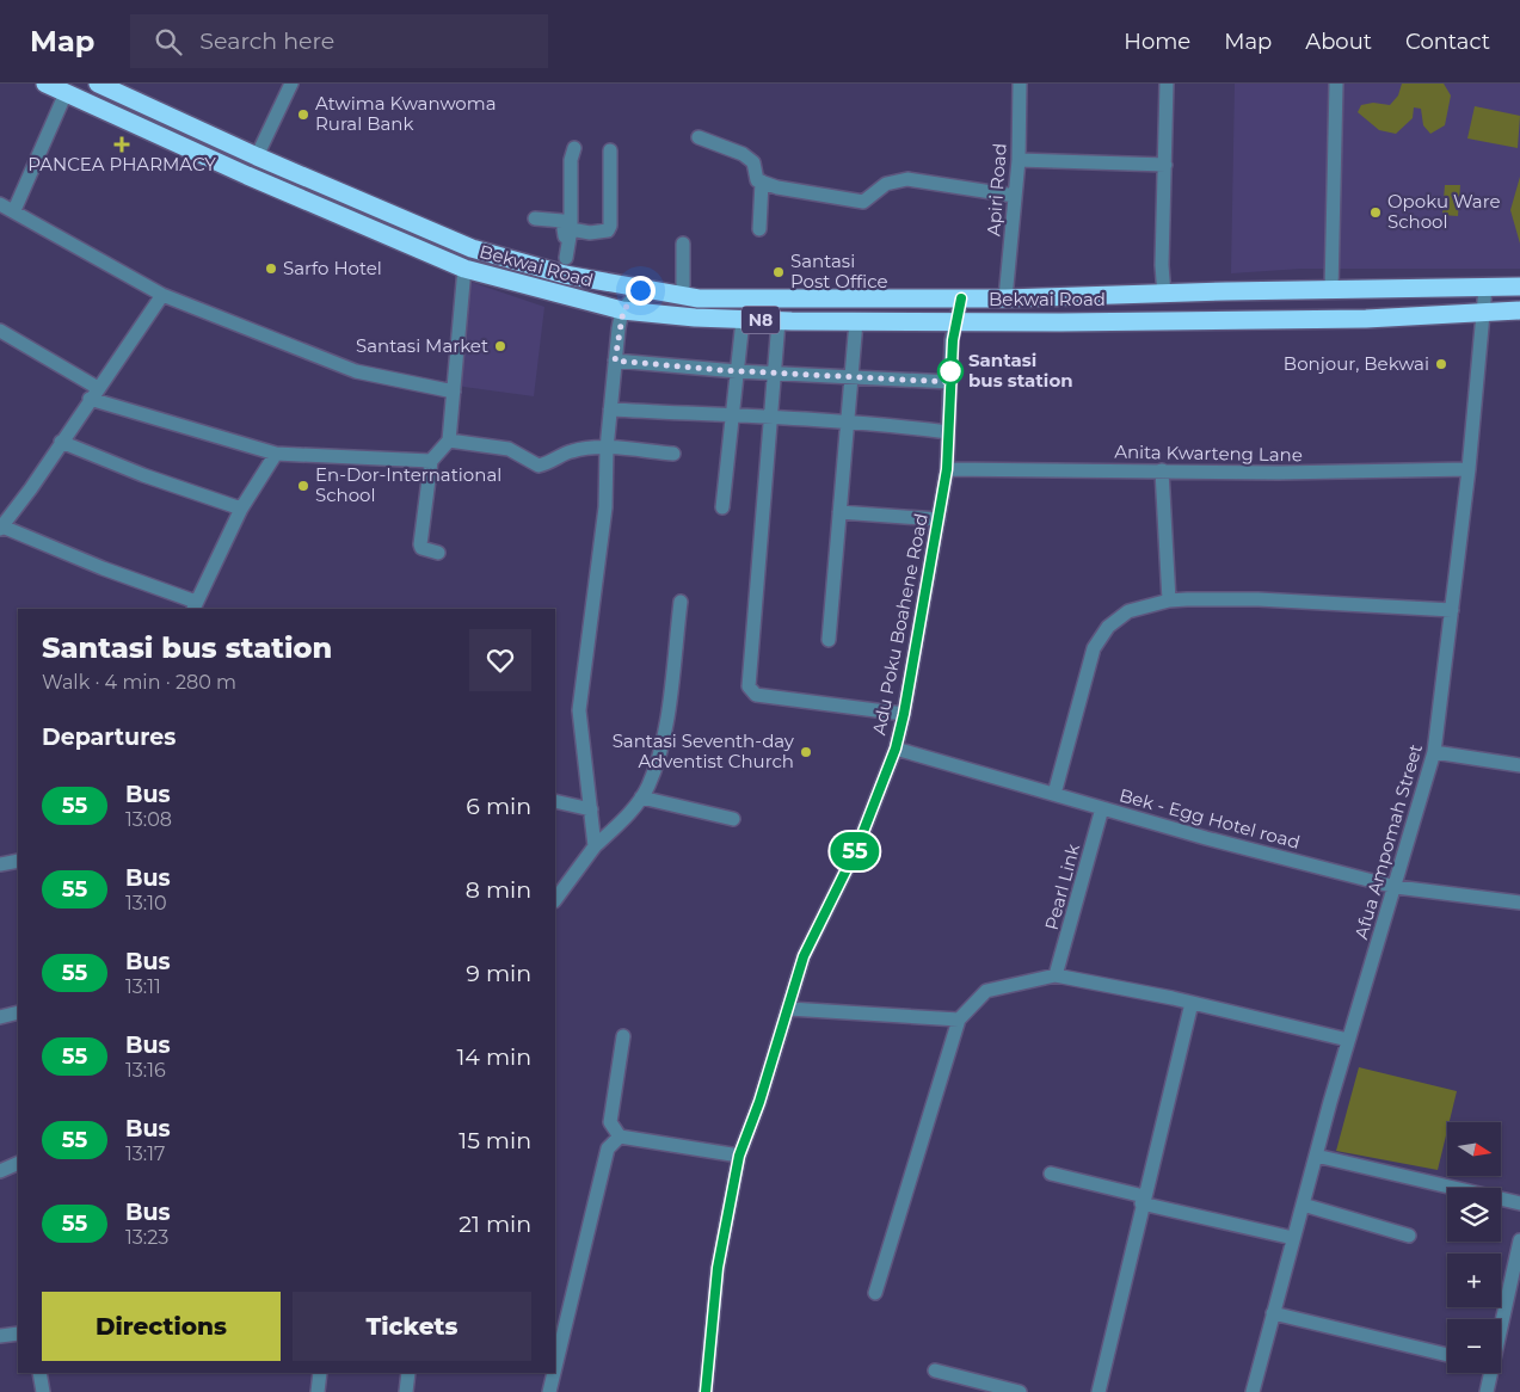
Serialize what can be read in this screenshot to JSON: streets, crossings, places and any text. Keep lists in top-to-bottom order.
{
  "streets": {
    "highway": ["Bekwai Road", "N8"],
    "street": [
      "Apiri Road",
      "Anita Kwarteng Lane",
      "Adu Poku Boahene Road",
      "Bek - Egg Hotel road",
      "Afua Ampomah Street",
      "Pearl Link"
    ]
  },
  "crossings": [
    ["Apiri Road", "Bekwai Road"],
    ["Bekwai Road", "Adu Poku Boahene Road"],
    ["Bekwai Road", "Afua Ampomah Street"],
    ["Anita Kwarteng Lane", "Adu Poku Boahene Road"],
    ["Anita Kwarteng Lane", "Afua Ampomah Street"],
    ["Adu Poku Boahene Road", "Bek - Egg Hotel road"],
    ["Bek - Egg Hotel road", "Afua Ampomah Street"],
    ["Bek - Egg Hotel road", "Pearl Link"]
  ],
  "places": {
    "other": [
      "Atwima Kwanwoma Rural Bank",
      "Opoku Ware School",
      "Sarfo Hotel",
      "Santasi Post Office",
      "Santasi Market",
      "Bonjour, Bekwai",
      "Santasi bus station",
      "En-Dor-International School",
      "Santasi Seventh-day Adventist Church"
    ],
    "health": ["PANCEA PHARMACY"]
  },
  "lines": ["bus line 55"],
  "north": "right",
  "page": {
    "header": "Map",
    "search": "Search here",
    "nav": [
      "Home",
      "Map",
      "About",
      "Contact"
    ],
    "on_map": "55",
    "heading": [
      ["Santasi bus station", "Walk · 4 min · 280 m"],
      "Departures"
    ],
    "list": [
      {
        "mark": "55",
        "name": "Bus",
        "note": "13:08",
        "value": "6 min"
      },
      {
        "mark": "55",
        "name": "Bus",
        "note": "13:10",
        "value": "8 min"
      },
      {
        "mark": "55",
        "name": "Bus",
        "note": "13:11",
        "value": "9 min"
      },
      {
        "mark": "55",
        "name": "Bus",
        "note": "13:16",
        "value": "14 min"
      },
      {
        "mark": "55",
        "name": "Bus",
        "note": "13:17",
        "value": "15 min"
      },
      {
        "mark": "55",
        "name": "Bus",
        "note": "13:23",
        "value": "21 min"
      }
    ],
    "map_buttons": ["+", "−"],
    "buttons": ["Directions", "Tickets"]
  }
}
